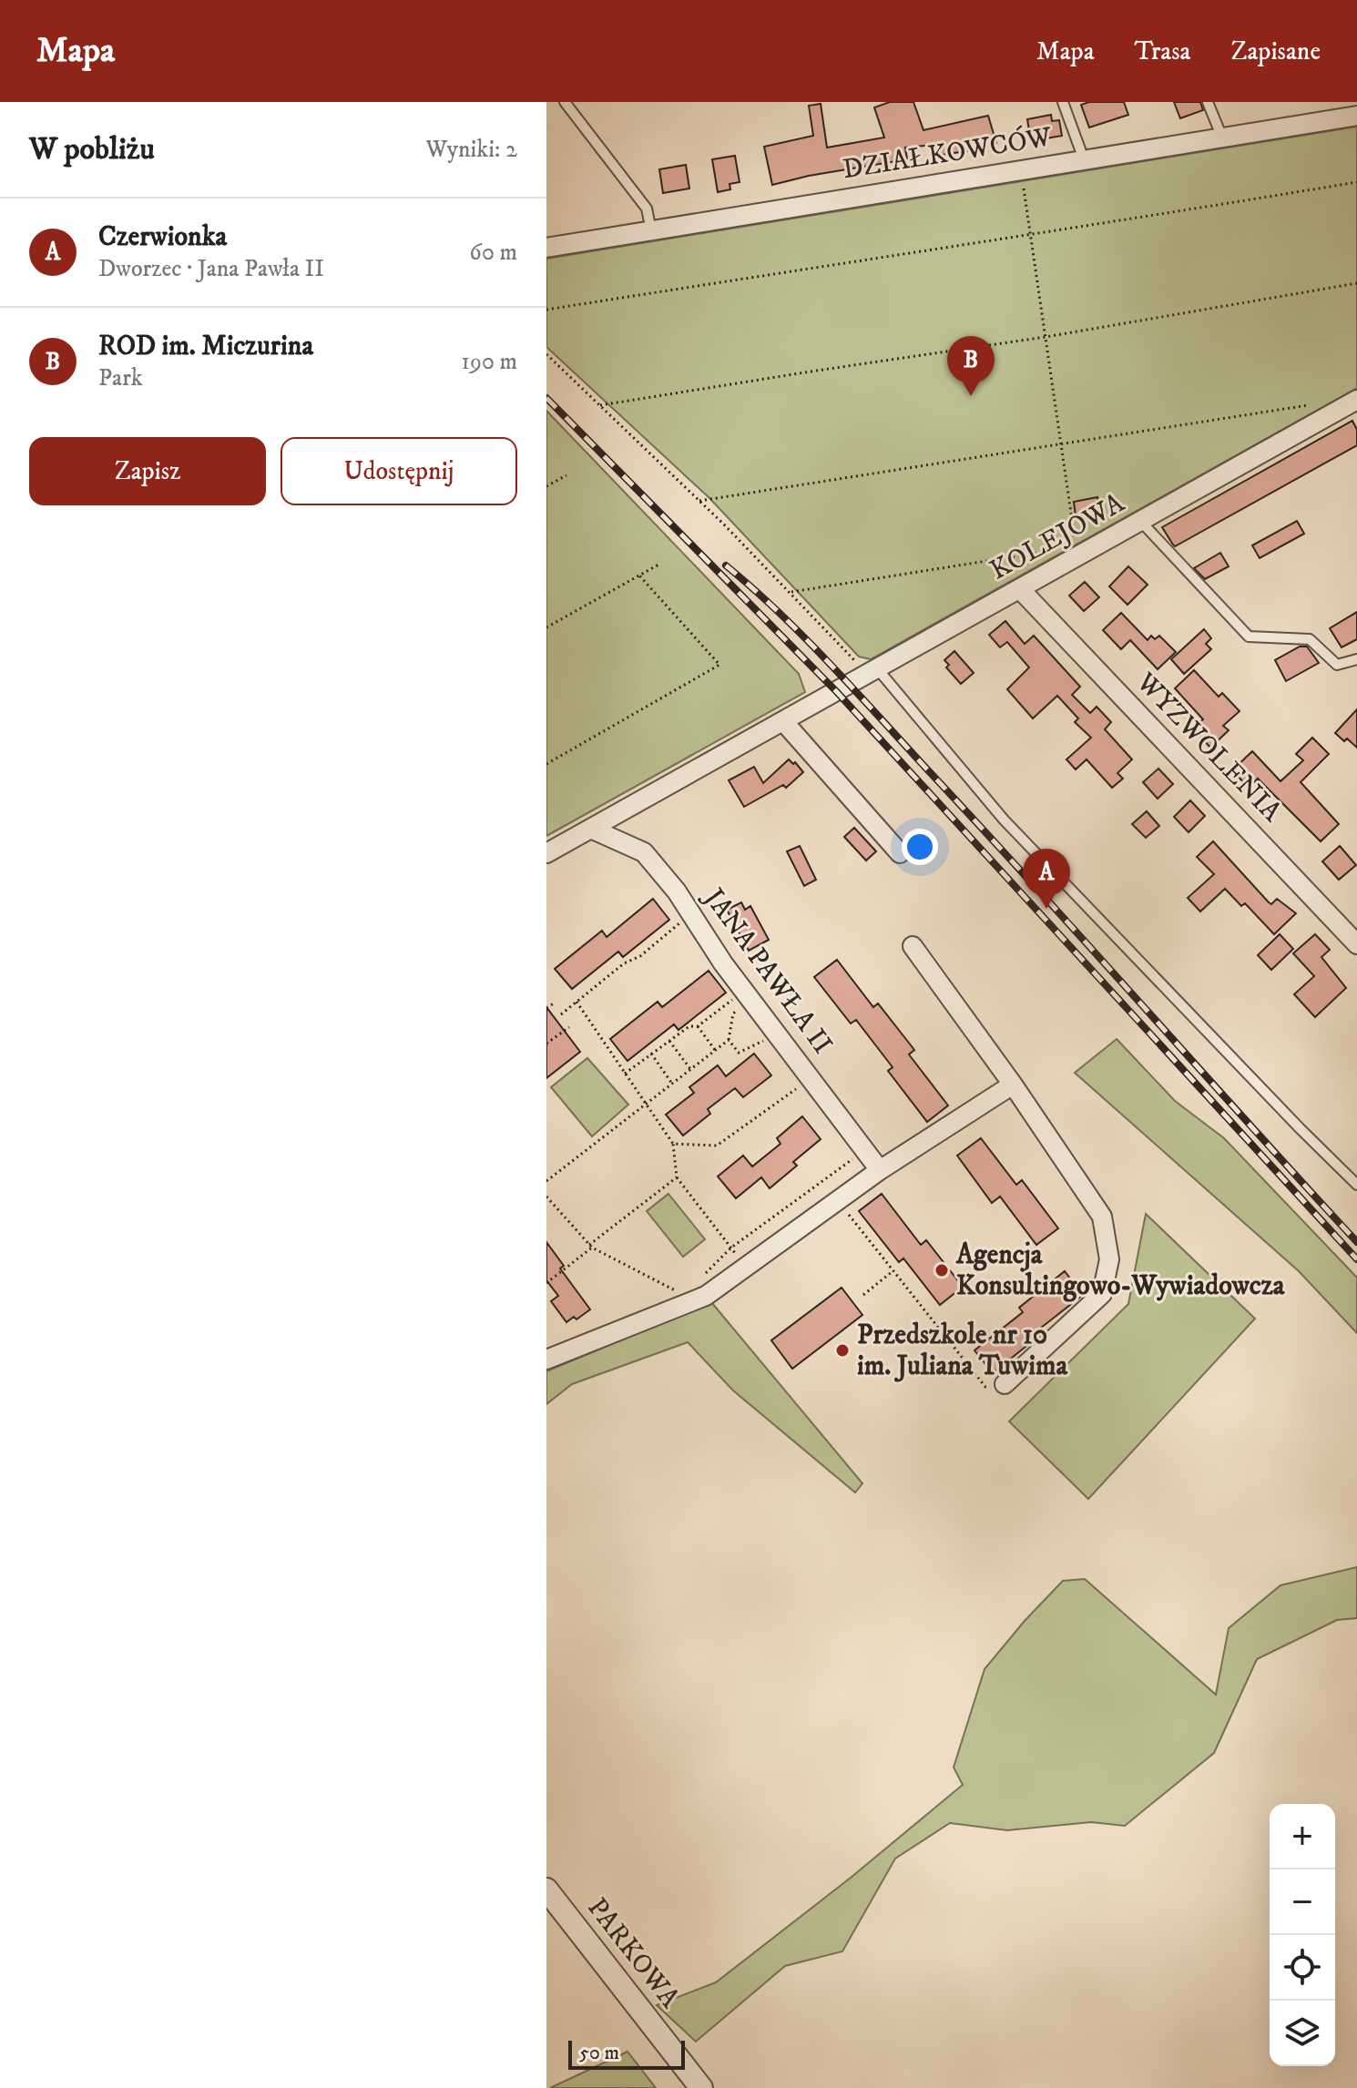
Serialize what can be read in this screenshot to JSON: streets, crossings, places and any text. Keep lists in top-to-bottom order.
{
  "streets": {
    "street": [
      "DZIAŁKOWCÓW",
      "KOLEJOWA",
      "WYZWOLENIA",
      "JANA PAWŁA II",
      "PARKOWA"
    ]
  },
  "crossings": [
    ["KOLEJOWA", "WYZWOLENIA"],
    ["KOLEJOWA", "JANA PAWŁA II"]
  ],
  "places": ["Agencja Konsultingowo-Wywiadowcza", "Przedszkole nr 10 im. Juliana Tuwima"],
  "scale_bar": "50 m",
  "page": {
    "header": "Mapa",
    "nav": ["Mapa", "Trasa", "Zapisane"],
    "heading": ["W pobliżu", "Wyniki: 2"],
    "list": [
      {
        "mark": "A",
        "name": "Czerwionka",
        "note": "Dworzec · Jana Pawła II",
        "value": "60 m"
      },
      {
        "mark": "B",
        "name": "ROD im. Miczurina",
        "note": "Park",
        "value": "190 m"
      }
    ],
    "pins": ["B", "A"],
    "buttons": ["Zapisz", "Udostępnij"],
    "map_buttons": ["+", "−"],
    "scale": "50 m"
  }
}
